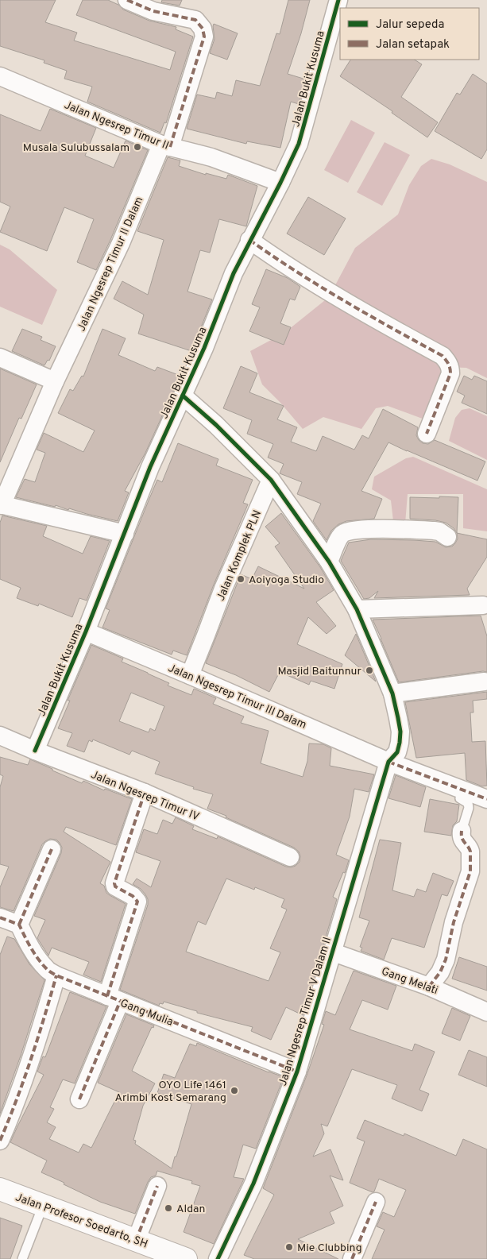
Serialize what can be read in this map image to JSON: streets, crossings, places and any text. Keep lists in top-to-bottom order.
{
  "streets": {
    "main road": ["Jalan Profesor Soedarto, SH"],
    "street": [
      "Jalan Bukit Kusuma",
      "Jalan Ngesrep Timur II",
      "Jalan Ngesrep Timur II Dalam",
      "Jalan Komplek PLN",
      "Jalan Ngesrep Timur III Dalam",
      "Jalan Ngesrep Timur IV",
      "Gang Melati",
      "Jalan Ngesrep Timur V Dalam II",
      "Gang Mulia"
    ]
  },
  "crossings": [
    ["Jalan Bukit Kusuma", "Jalan Ngesrep Timur II"],
    ["Jalan Bukit Kusuma", "Jalan Ngesrep Timur III Dalam"],
    ["Jalan Bukit Kusuma", "Jalan Ngesrep Timur IV"],
    ["Jalan Bukit Kusuma", "Jalan Ngesrep Timur V Dalam II"],
    ["Jalan Ngesrep Timur II", "Jalan Ngesrep Timur II Dalam"],
    ["Jalan Komplek PLN", "Jalan Ngesrep Timur III Dalam"],
    ["Jalan Komplek PLN", "Jalan Ngesrep Timur V Dalam II"],
    ["Jalan Ngesrep Timur III Dalam", "Jalan Ngesrep Timur V Dalam II"],
    ["Gang Melati", "Jalan Ngesrep Timur V Dalam II"],
    ["Jalan Ngesrep Timur V Dalam II", "Gang Mulia"]
  ],
  "places": [
    "Musala Sulubussalam",
    "Aoiyoga Studio",
    "Masjid Baitunnur",
    "OYO Life 1461 Arimbi Kost Semarang",
    "Aldan",
    "Mie Clubbing"
  ],
  "legend": ["Jalur sepeda", "Jalan setapak"]
}
